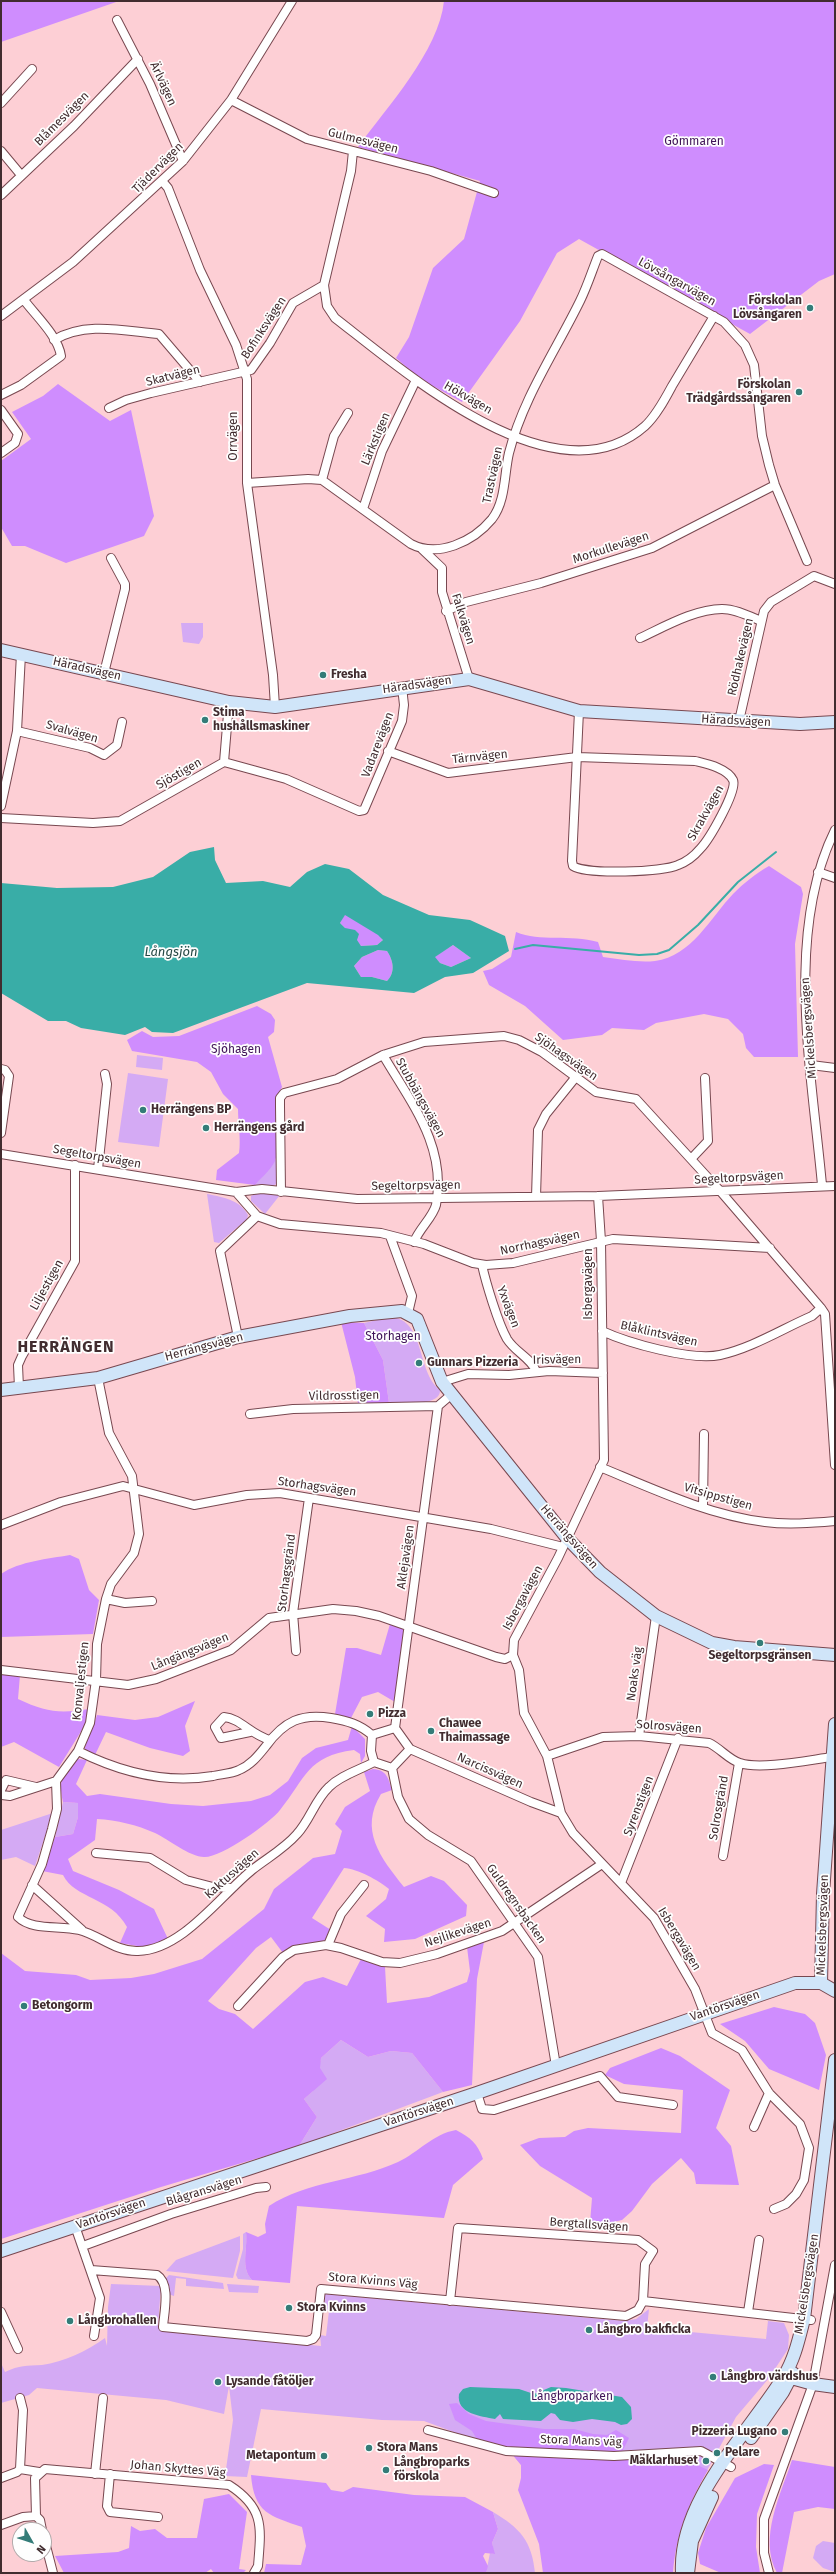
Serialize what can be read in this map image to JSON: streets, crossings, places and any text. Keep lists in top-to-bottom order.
{
  "streets": {
    "street": [
      "Ärlvägen",
      "Blåmesvägen",
      "Gulmesvägen",
      "Tjädervägen",
      "Lövsångarvägen",
      "Bofinksvägen",
      "Skatvägen",
      "Hökvägen",
      "Orrvägen",
      "Lärkstigen",
      "Trastvägen",
      "Morkullevägen",
      "Falkvägen",
      "Rödhakevägen",
      "Häradsvägen",
      "Svalvägen",
      "Vadarevägen",
      "Tärnvägen",
      "Sjöstigen",
      "Skrakvägen",
      "Mickelsbergsvägen",
      "Sjöhagsvägen",
      "Stubbängsvägen",
      "Segeltorpsvägen",
      "Norrhagsvägen",
      "Isbergavägen",
      "Liljestigen",
      "Yxvägen",
      "Blåklintsvägen",
      "Herrängsvägen",
      "Irisvägen",
      "Vildrosstigen",
      "Storhagsvägen",
      "Vitsippstigen",
      "Aklejavägen",
      "Storhagsgränd",
      "Långängsvägen",
      "Noaks väg",
      "Konvaljestigen",
      "Solrosvägen",
      "Narcissvägen",
      "Syrenstigen",
      "Solrosgränd",
      "Kaktusvägen",
      "Guldregnsbacken",
      "Nejlikevägen",
      "Vantörsvägen",
      "Blågransvägen",
      "Bergtallsvägen",
      "Stora Kvinns Väg",
      "Stora Mans väg",
      "Johan Skyttes Väg"
    ]
  },
  "crossings": [
    ["Ärlvägen", "Blåmesvägen"],
    ["Ärlvägen", "Tjädervägen"],
    ["Gulmesvägen", "Tjädervägen"],
    ["Gulmesvägen", "Hökvägen"],
    ["Tjädervägen", "Orrvägen"],
    ["Lövsångarvägen", "Hökvägen"],
    ["Lövsångarvägen", "Trastvägen"],
    ["Lövsångarvägen", "Morkullevägen"],
    ["Bofinksvägen", "Skatvägen"],
    ["Bofinksvägen", "Hökvägen"],
    ["Bofinksvägen", "Orrvägen"],
    ["Skatvägen", "Orrvägen"],
    ["Hökvägen", "Lärkstigen"],
    ["Hökvägen", "Trastvägen"],
    ["Orrvägen", "Häradsvägen"],
    ["Trastvägen", "Falkvägen"],
    ["Morkullevägen", "Falkvägen"],
    ["Falkvägen", "Häradsvägen"],
    ["Rödhakevägen", "Häradsvägen"],
    ["Häradsvägen", "Vadarevägen"],
    ["Häradsvägen", "Skrakvägen"],
    ["Vadarevägen", "Tärnvägen"],
    ["Vadarevägen", "Sjöstigen"],
    ["Tärnvägen", "Skrakvägen"],
    ["Mickelsbergsvägen", "Segeltorpsvägen"],
    ["Mickelsbergsvägen", "Vantörsvägen"],
    ["Mickelsbergsvägen", "Stora Mans väg"],
    ["Sjöhagsvägen", "Stubbängsvägen"],
    ["Sjöhagsvägen", "Segeltorpsvägen"],
    ["Sjöhagsvägen", "Norrhagsvägen"],
    ["Sjöhagsvägen", "Blåklintsvägen"],
    ["Stubbängsvägen", "Segeltorpsvägen"],
    ["Stubbängsvägen", "Norrhagsvägen"],
    ["Segeltorpsvägen", "Norrhagsvägen"],
    ["Segeltorpsvägen", "Isbergavägen"],
    ["Segeltorpsvägen", "Liljestigen"],
    ["Norrhagsvägen", "Isbergavägen"],
    ["Norrhagsvägen", "Yxvägen"],
    ["Isbergavägen", "Blåklintsvägen"],
    ["Isbergavägen", "Herrängsvägen"],
    ["Isbergavägen", "Irisvägen"],
    ["Isbergavägen", "Storhagsvägen"],
    ["Isbergavägen", "Vitsippstigen"],
    ["Isbergavägen", "Långängsvägen"],
    ["Isbergavägen", "Solrosvägen"],
    ["Isbergavägen", "Narcissvägen"],
    ["Isbergavägen", "Syrenstigen"],
    ["Isbergavägen", "Nejlikevägen"],
    ["Isbergavägen", "Vantörsvägen"],
    ["Liljestigen", "Herrängsvägen"],
    ["Yxvägen", "Irisvägen"],
    ["Herrängsvägen", "Irisvägen"],
    ["Herrängsvägen", "Storhagsvägen"],
    ["Herrängsvägen", "Noaks väg"],
    ["Herrängsvägen", "Konvaljestigen"],
    ["Vildrosstigen", "Aklejavägen"],
    ["Storhagsvägen", "Aklejavägen"],
    ["Storhagsvägen", "Storhagsgränd"],
    ["Storhagsvägen", "Konvaljestigen"],
    ["Aklejavägen", "Långängsvägen"],
    ["Aklejavägen", "Narcissvägen"],
    ["Aklejavägen", "Kaktusvägen"],
    ["Aklejavägen", "Guldregnsbacken"],
    ["Storhagsgränd", "Långängsvägen"],
    ["Långängsvägen", "Konvaljestigen"],
    ["Noaks väg", "Solrosvägen"],
    ["Solrosvägen", "Syrenstigen"],
    ["Solrosvägen", "Solrosgränd"],
    ["Narcissvägen", "Kaktusvägen"],
    ["Narcissvägen", "Guldregnsbacken"],
    ["Kaktusvägen", "Guldregnsbacken"],
    ["Guldregnsbacken", "Nejlikevägen"],
    ["Guldregnsbacken", "Vantörsvägen"],
    ["Bergtallsvägen", "Stora Kvinns Väg"]
  ],
  "districts": ["HERRÄNGEN"],
  "water": ["Långsjön"],
  "parks": [
    "Gömmaren",
    "Sjöhagen",
    "Storhagen",
    "Långbroparken"
  ],
  "places": [
    "Förskolan Lövsångaren",
    "Förskolan Trädgårdssångaren",
    "Fresha",
    "Stima hushållsmaskiner",
    "Herrängens BP",
    "Herrängens gård",
    "Gunnars Pizzeria",
    "Segeltorpsgränsen",
    "Pizza",
    "Chawee Thaimassage",
    "Betongorm",
    "Stora Kvinns",
    "Långbrohallen",
    "Långbro bakficka",
    "Långbro värdshus",
    "Lysande fåtöljer",
    "Pizzeria Lugano",
    "Stora Mans",
    "Pelare",
    "Metapontum",
    "Mäklarhuset",
    "Långbroparks förskola"
  ],
  "north": "bottom right"
}
